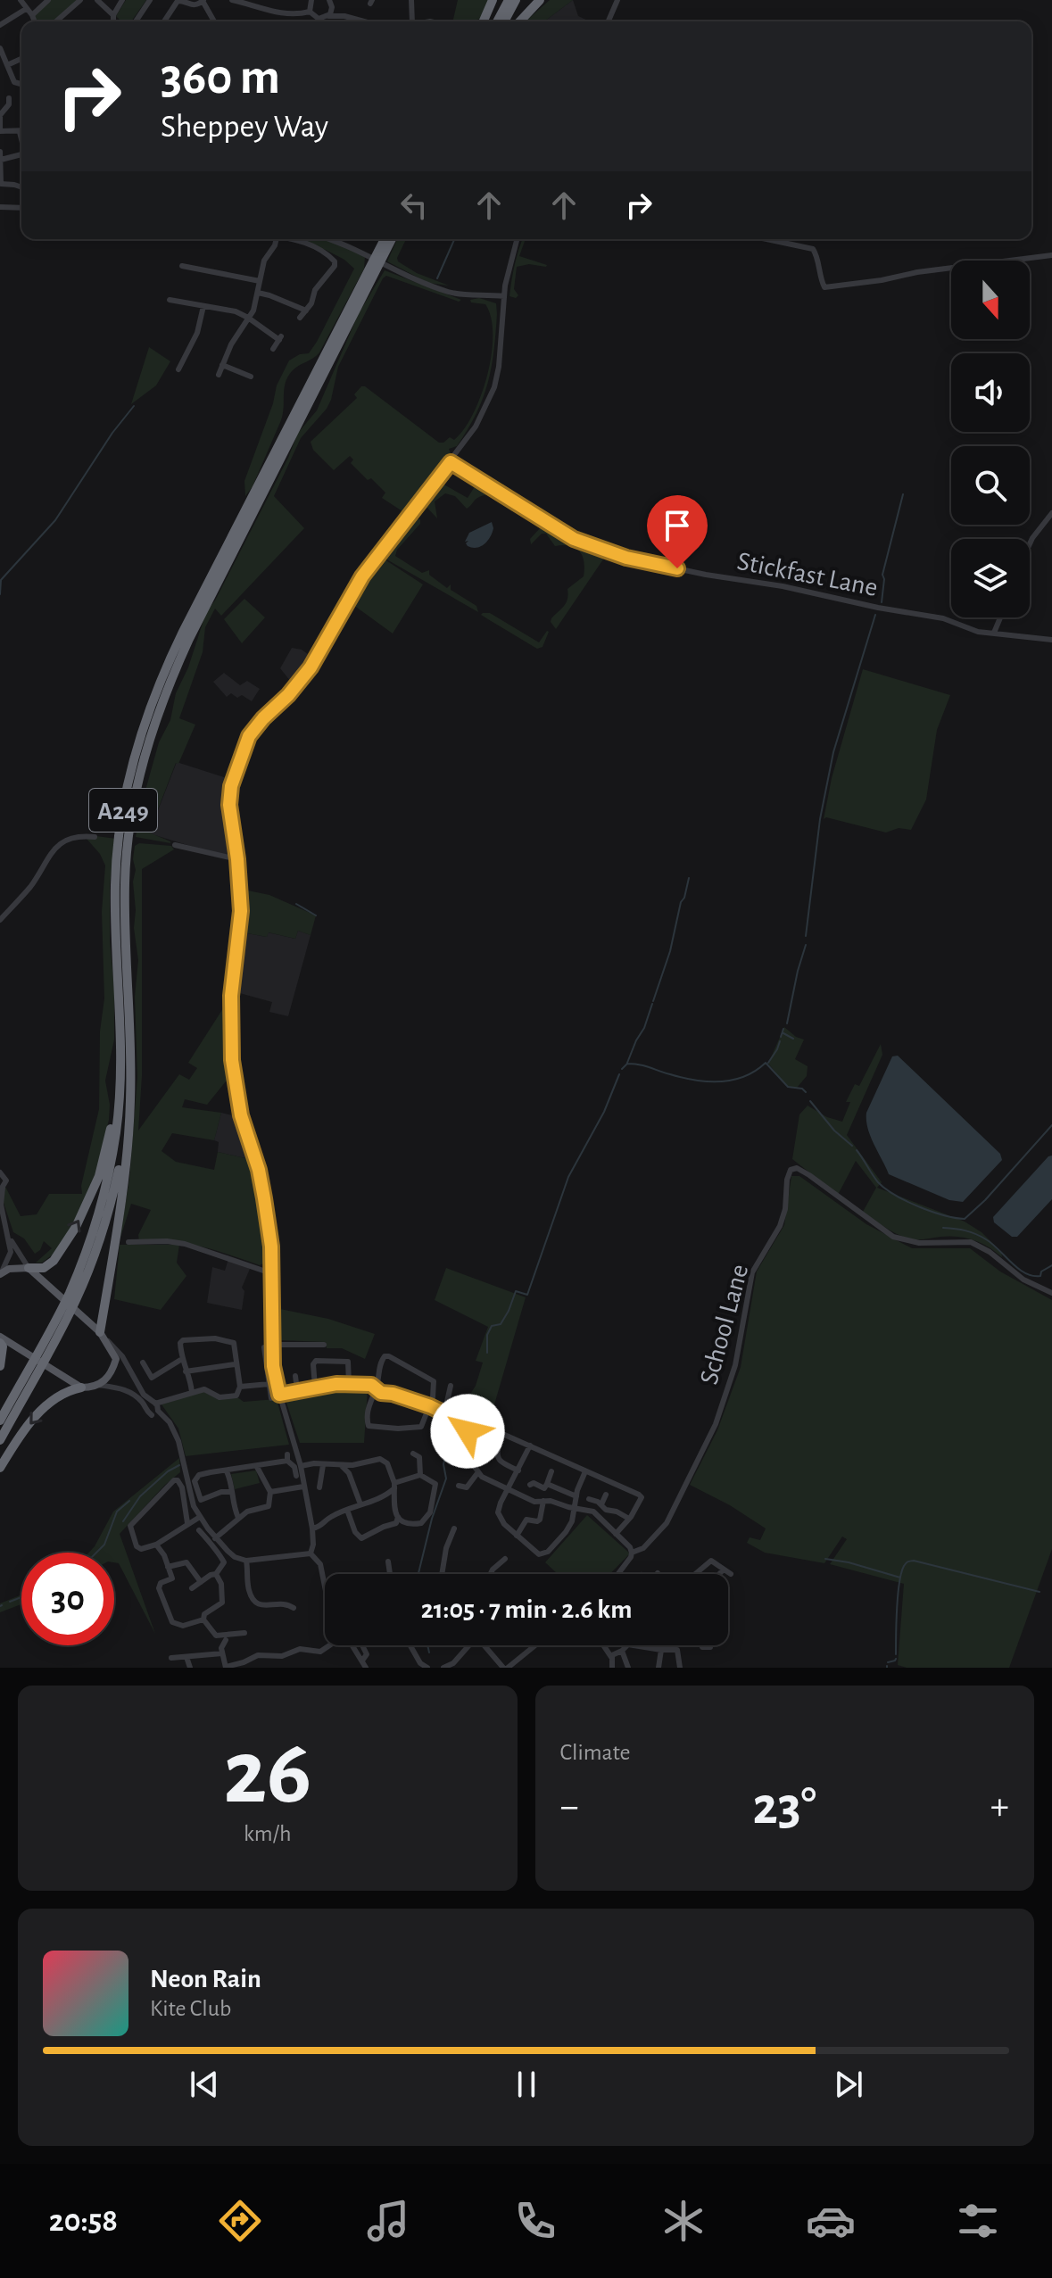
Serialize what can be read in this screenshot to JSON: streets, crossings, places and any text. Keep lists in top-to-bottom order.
{
  "streets": {
    "highway": ["A249"],
    "street": ["Stickfast Lane", "School Lane"]
  },
  "north": "bottom",
  "page": {
    "turn": ["360 m", "Sheppey Way"],
    "limit": "30",
    "trip": "21:05 · 7 min · 2.6 km",
    "tile": [
      ["26", "km/h"],
      "Climate"
    ],
    "heat": ["−", "23°", "+"],
    "song": ["Neon Rain", "Kite Club"],
    "tabs": "20:58"
  }
}
